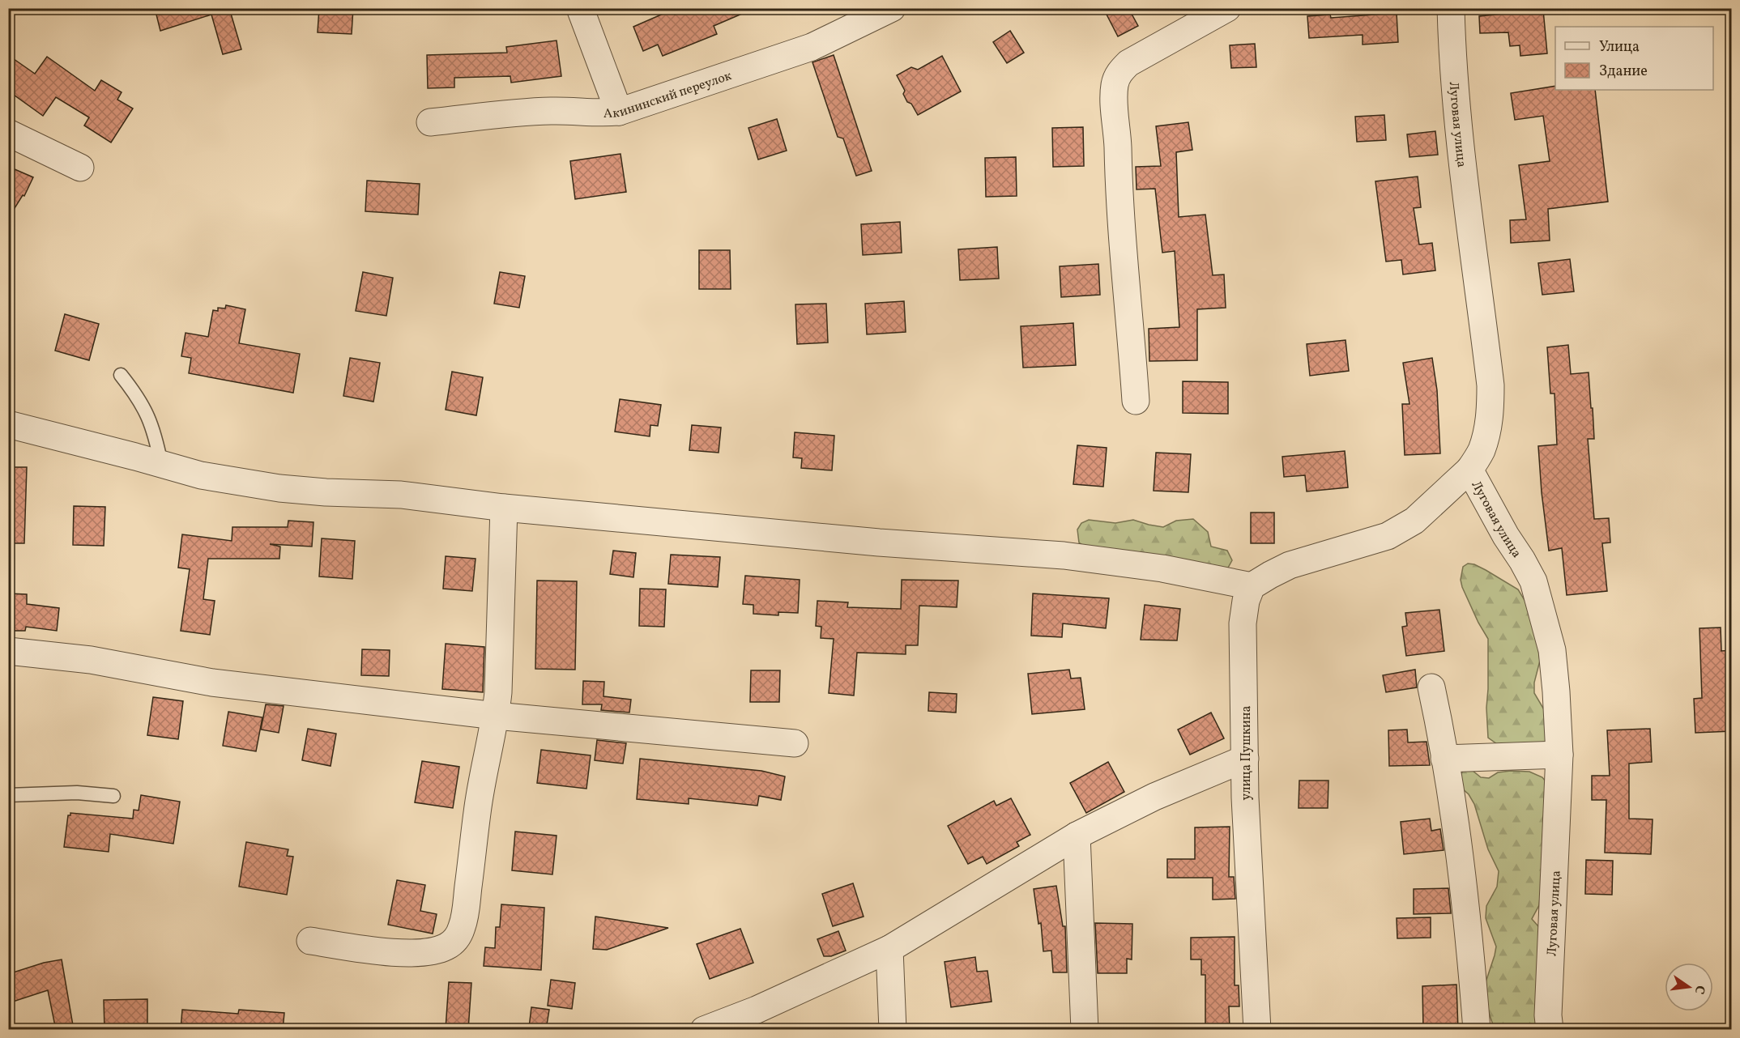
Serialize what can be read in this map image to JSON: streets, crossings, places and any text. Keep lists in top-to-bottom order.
{
  "streets": {
    "street": ["Акининский переулок", "Луговая улица", "улица Пушкина"]
  },
  "legend": ["Улица", "Здание"],
  "north": "right"
}
